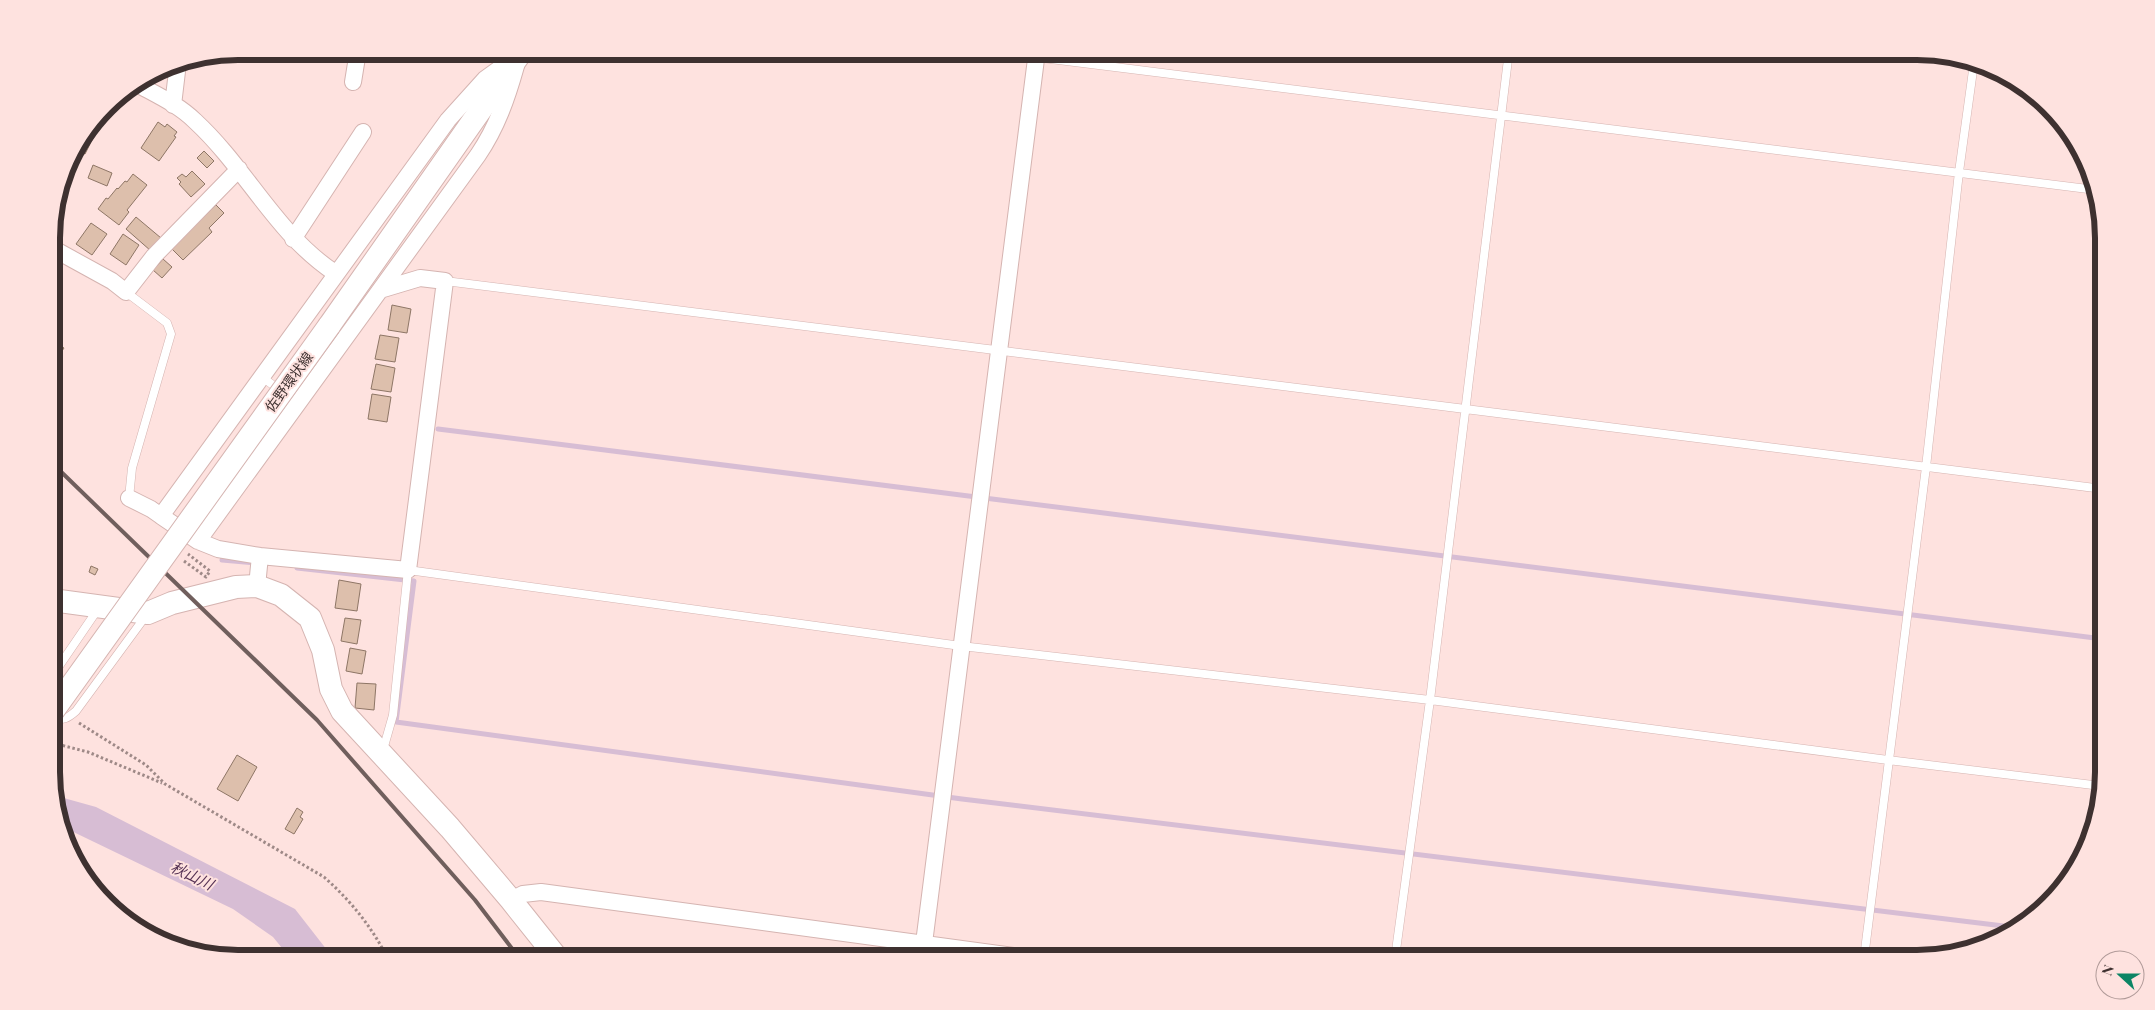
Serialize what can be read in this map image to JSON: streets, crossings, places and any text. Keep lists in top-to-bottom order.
{
  "streets": {
    "main road": ["佐野環状線"]
  },
  "water": ["秋山川"],
  "north": "left"
}
